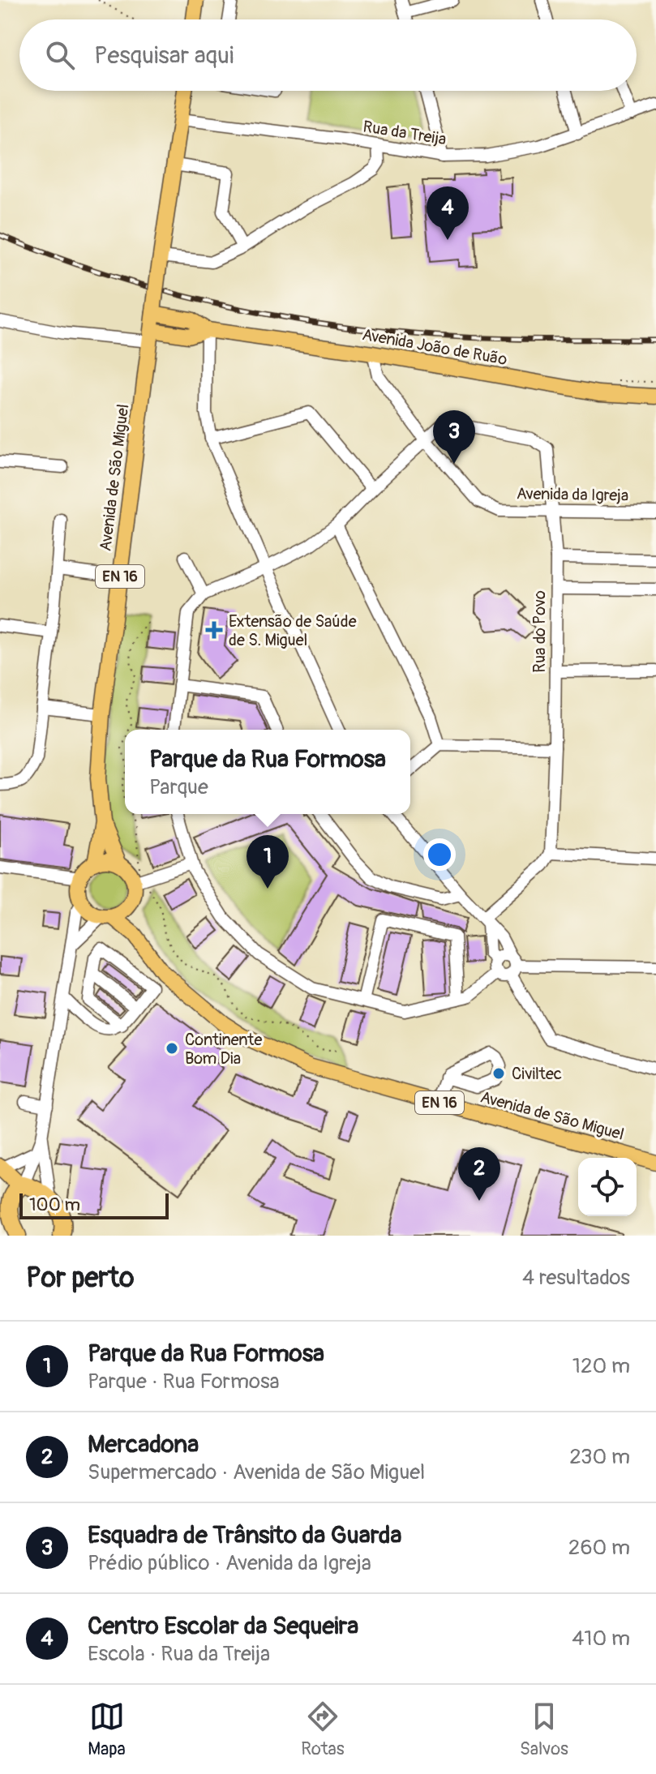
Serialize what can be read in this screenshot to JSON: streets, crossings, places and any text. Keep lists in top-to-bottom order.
{
  "streets": {
    "main road": ["Avenida João de Ruão", "Avenida de São Miguel", "EN 16"],
    "street": ["Rua da Treija", "Avenida da Igreja", "Rua do Povo"]
  },
  "crossings": [
    ["Rua da Treija", "EN 16"],
    ["Avenida João de Ruão", "Avenida da Igreja"],
    ["Avenida de São Miguel", "EN 16"],
    ["Avenida da Igreja", "Rua do Povo"]
  ],
  "places": {
    "health": ["Extensão de Saúde de S. Miguel"],
    "other": ["Continente Bom Dia", "Civiltec"]
  },
  "scale_bar": "100 m",
  "page": {
    "search": "Pesquisar aqui",
    "pins": [
      "4",
      "3",
      "1",
      "2"
    ],
    "popup": ["Parque da Rua Formosa", "Parque"],
    "scale": "100 m",
    "heading": ["Por perto", "4 resultados"],
    "list": [
      {
        "mark": "1",
        "name": "Parque da Rua Formosa",
        "note": "Parque · Rua Formosa",
        "value": "120 m"
      },
      {
        "mark": "2",
        "name": "Mercadona",
        "note": "Supermercado · Avenida de São Miguel",
        "value": "230 m"
      },
      {
        "mark": "3",
        "name": "Esquadra de Trânsito da Guarda",
        "note": "Prédio público · Avenida da Igreja",
        "value": "260 m"
      },
      {
        "mark": "4",
        "name": "Centro Escolar da Sequeira",
        "note": "Escola · Rua da Treija",
        "value": "410 m"
      }
    ],
    "nav": ["Mapa", "Rotas", "Salvos"]
  }
}
